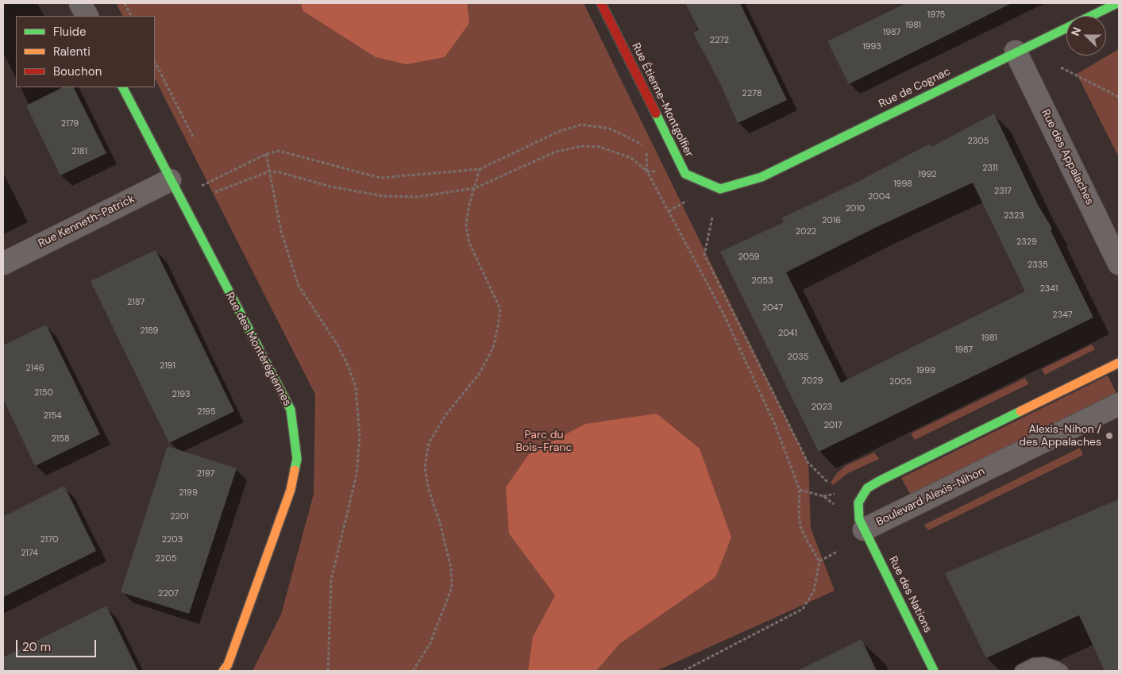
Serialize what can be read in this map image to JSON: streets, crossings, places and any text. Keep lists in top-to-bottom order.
{
  "streets": {
    "street": [
      "Rue de Cognac",
      "Rue Étienne-Montgolfier",
      "Rue des Appalaches",
      "Rue Kenneth-Patrick",
      "Rue des Montérégiennes",
      "Boulevard Alexis-Nihon",
      "Rue des Nations"
    ]
  },
  "crossings": [
    ["Rue de Cognac", "Rue Étienne-Montgolfier"],
    ["Rue de Cognac", "Rue des Appalaches"],
    ["Rue Kenneth-Patrick", "Rue des Montérégiennes"],
    ["Boulevard Alexis-Nihon", "Rue des Nations"]
  ],
  "parks": ["Parc du Bois-Franc"],
  "places": ["Alexis-Nihon / des Appalaches"],
  "house_numbers": [
    "1975",
    "1981",
    "1987",
    "2272",
    "1993",
    "2278",
    "2179",
    "2305",
    "2181",
    "2311",
    "1992",
    "1998",
    "2317",
    "2004",
    "2010",
    "2323",
    "2016",
    "2022",
    "2329",
    "2059",
    "2335",
    "2053",
    "2341",
    "2187",
    "2047",
    "2347",
    "2189",
    "2041",
    "1981",
    "1987",
    "2035",
    "2191",
    "2146",
    "1999",
    "2029",
    "2005",
    "2150",
    "2193",
    "2023",
    "2195",
    "2154",
    "2017",
    "2158",
    "2197",
    "2199",
    "2201",
    "2170",
    "2203",
    "2174",
    "2205",
    "2207"
  ],
  "legend": ["Fluide", "Ralenti", "Bouchon"],
  "scale_bar": "20 m",
  "north": "left"
}
